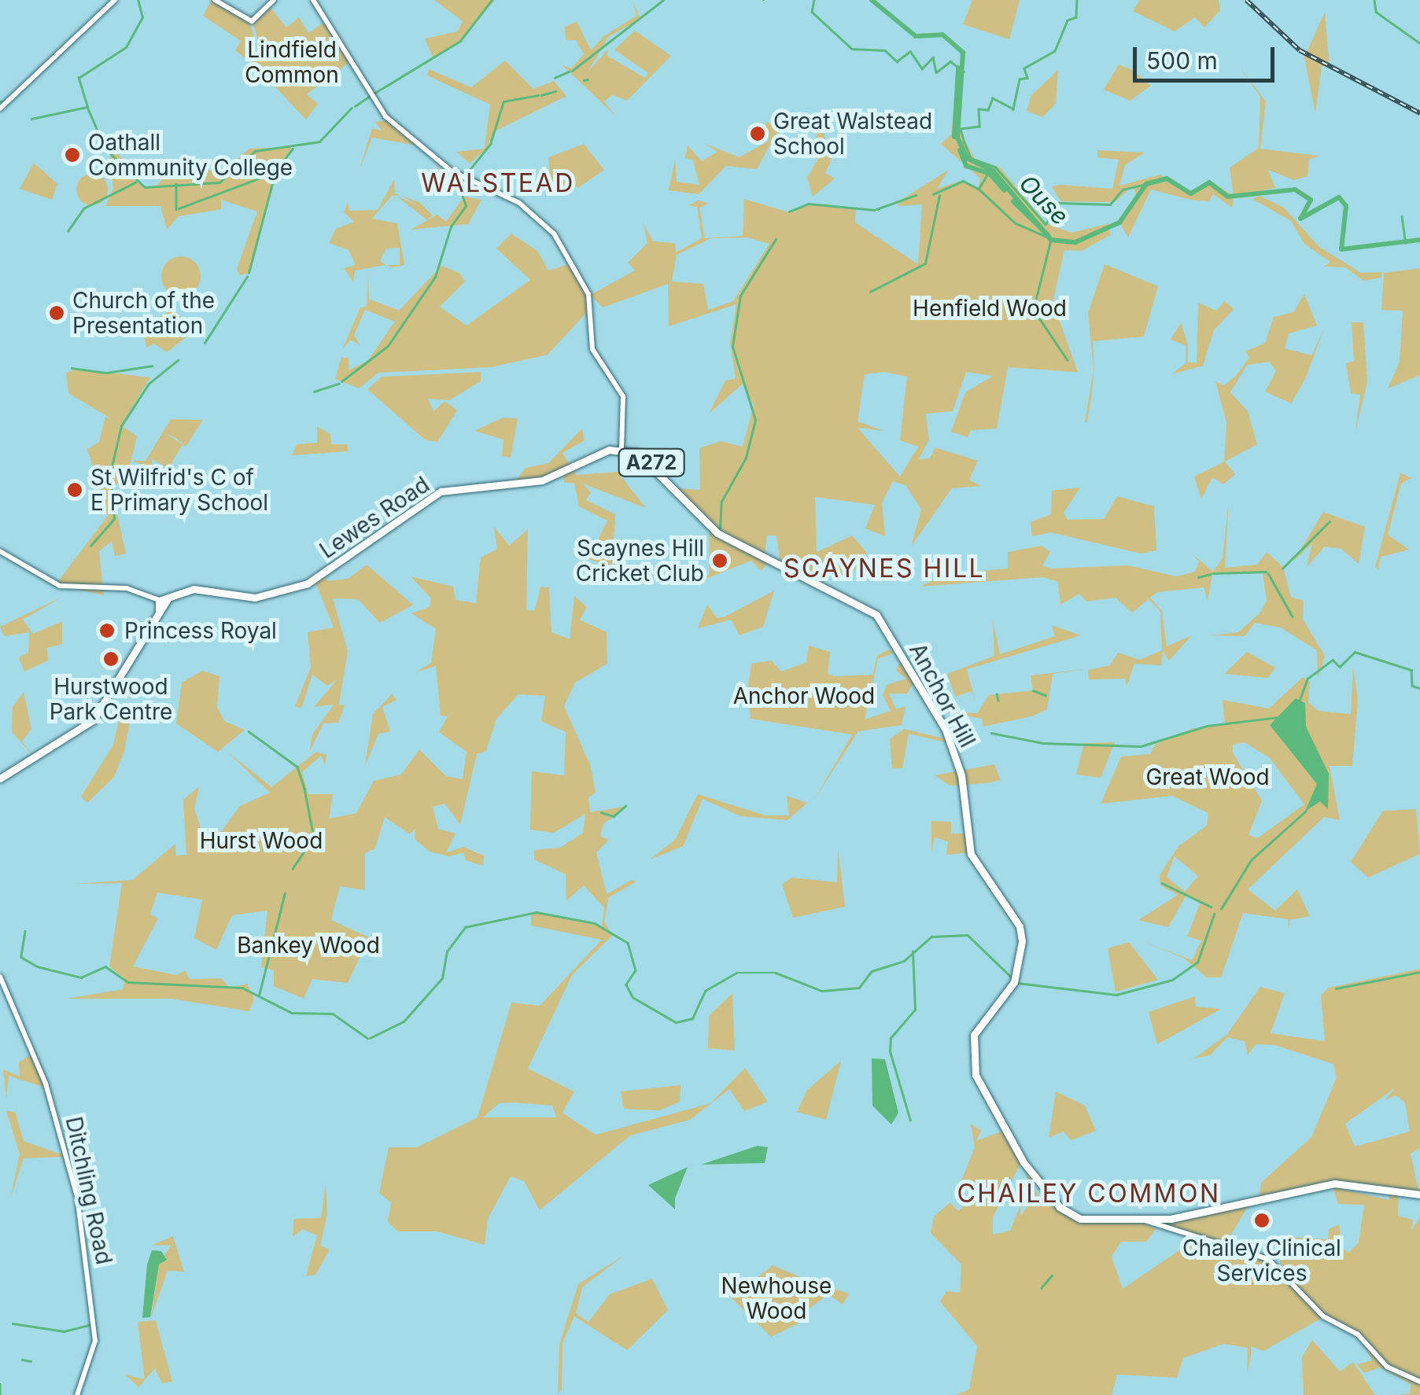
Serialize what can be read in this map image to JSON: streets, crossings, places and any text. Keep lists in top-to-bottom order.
{
  "streets": {
    "highway": ["A272", "Lewes Road", "Anchor Hill"],
    "main road": ["Ditchling Road"]
  },
  "crossings": [
    ["A272", "Anchor Hill"],
    ["Lewes Road", "Anchor Hill"]
  ],
  "districts": ["WALSTEAD", "SCAYNES HILL", "CHAILEY COMMON"],
  "water": ["Ouse"],
  "parks": [
    "Lindfield Common",
    "Henfield Wood",
    "Anchor Wood",
    "Great Wood",
    "Hurst Wood",
    "Bankey Wood",
    "Newhouse Wood"
  ],
  "places": [
    "Great Walstead School",
    "Oathall Community College",
    "Church of the Presentation",
    "St Wilfrid's C of E Primary School",
    "Scaynes Hill Cricket Club",
    "Princess Royal",
    "Hurstwood Park Centre",
    "Chailey Clinical Services"
  ],
  "scale_bar": "500 m"
}
